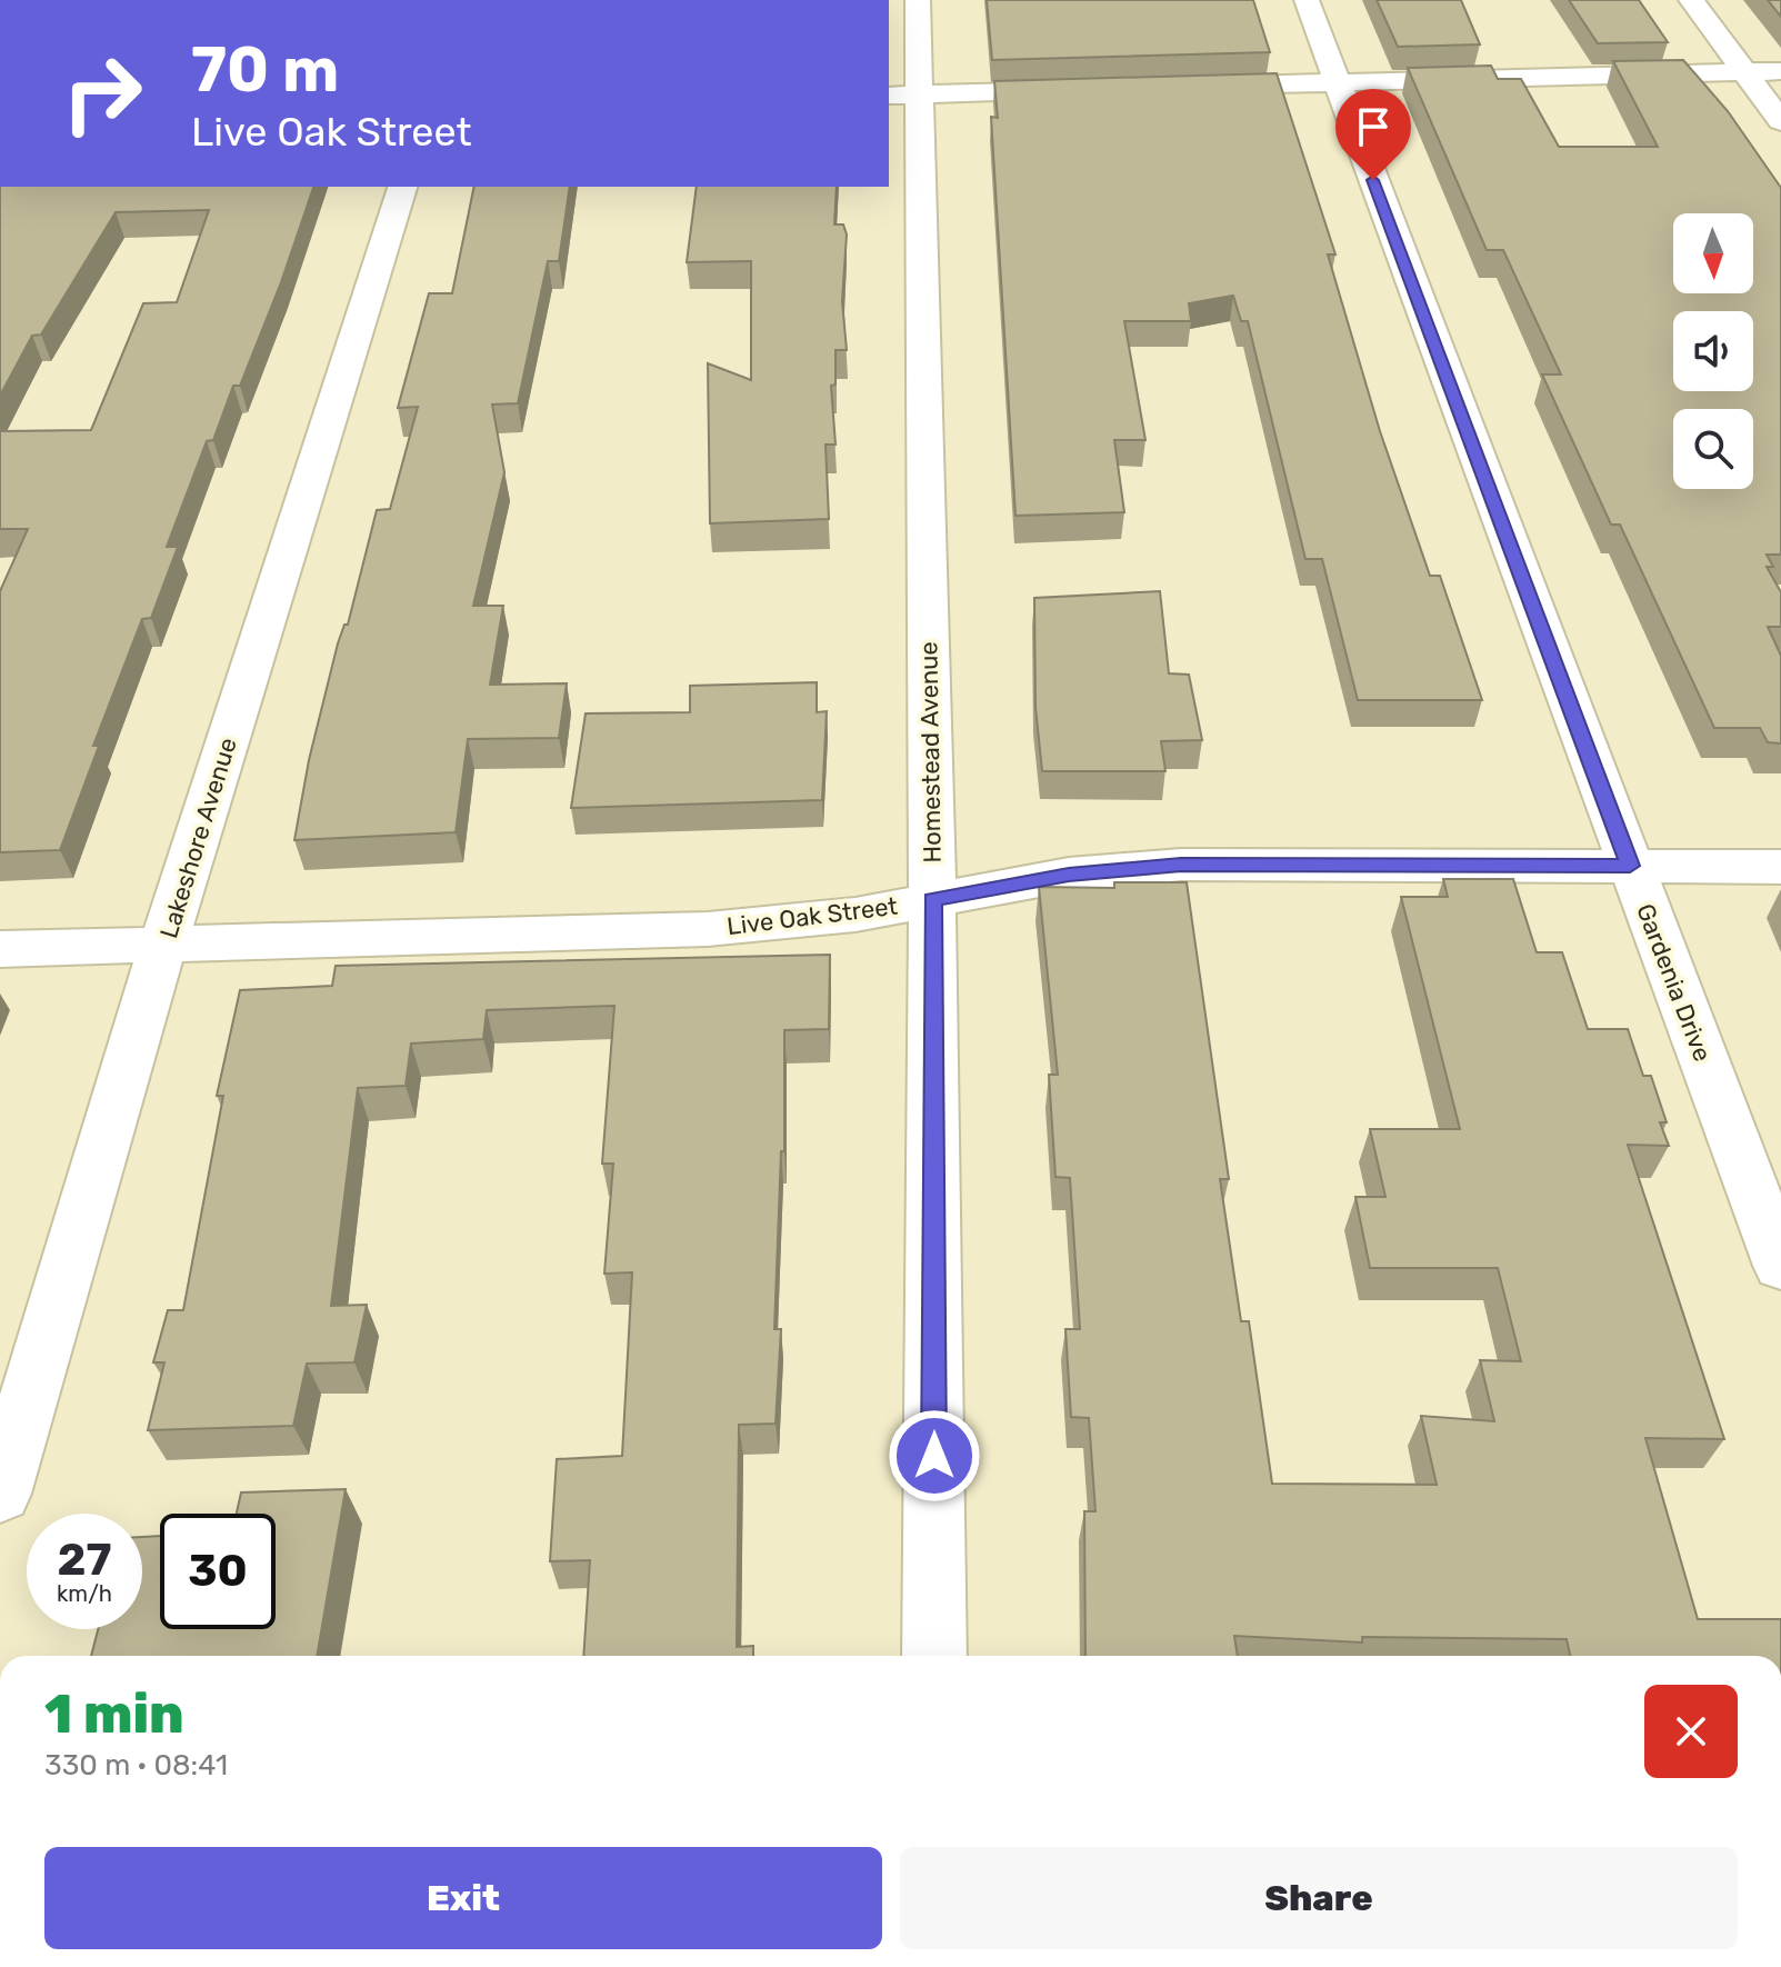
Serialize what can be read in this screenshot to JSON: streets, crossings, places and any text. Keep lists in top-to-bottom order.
{
  "streets": {
    "street": [
      "Homestead Avenue",
      "Lakeshore Avenue",
      "Live Oak Street",
      "Gardenia Drive"
    ]
  },
  "crossings": [
    ["Homestead Avenue", "Live Oak Street"],
    ["Lakeshore Avenue", "Live Oak Street"],
    ["Live Oak Street", "Gardenia Drive"]
  ],
  "north": "bottom",
  "page": {
    "turn": ["70 m", "Live Oak Street"],
    "speed": "27 km/h",
    "limit": "30",
    "heading": ["1 min", "330 m · 08:41"],
    "buttons": ["Exit", "Share"]
  }
}
